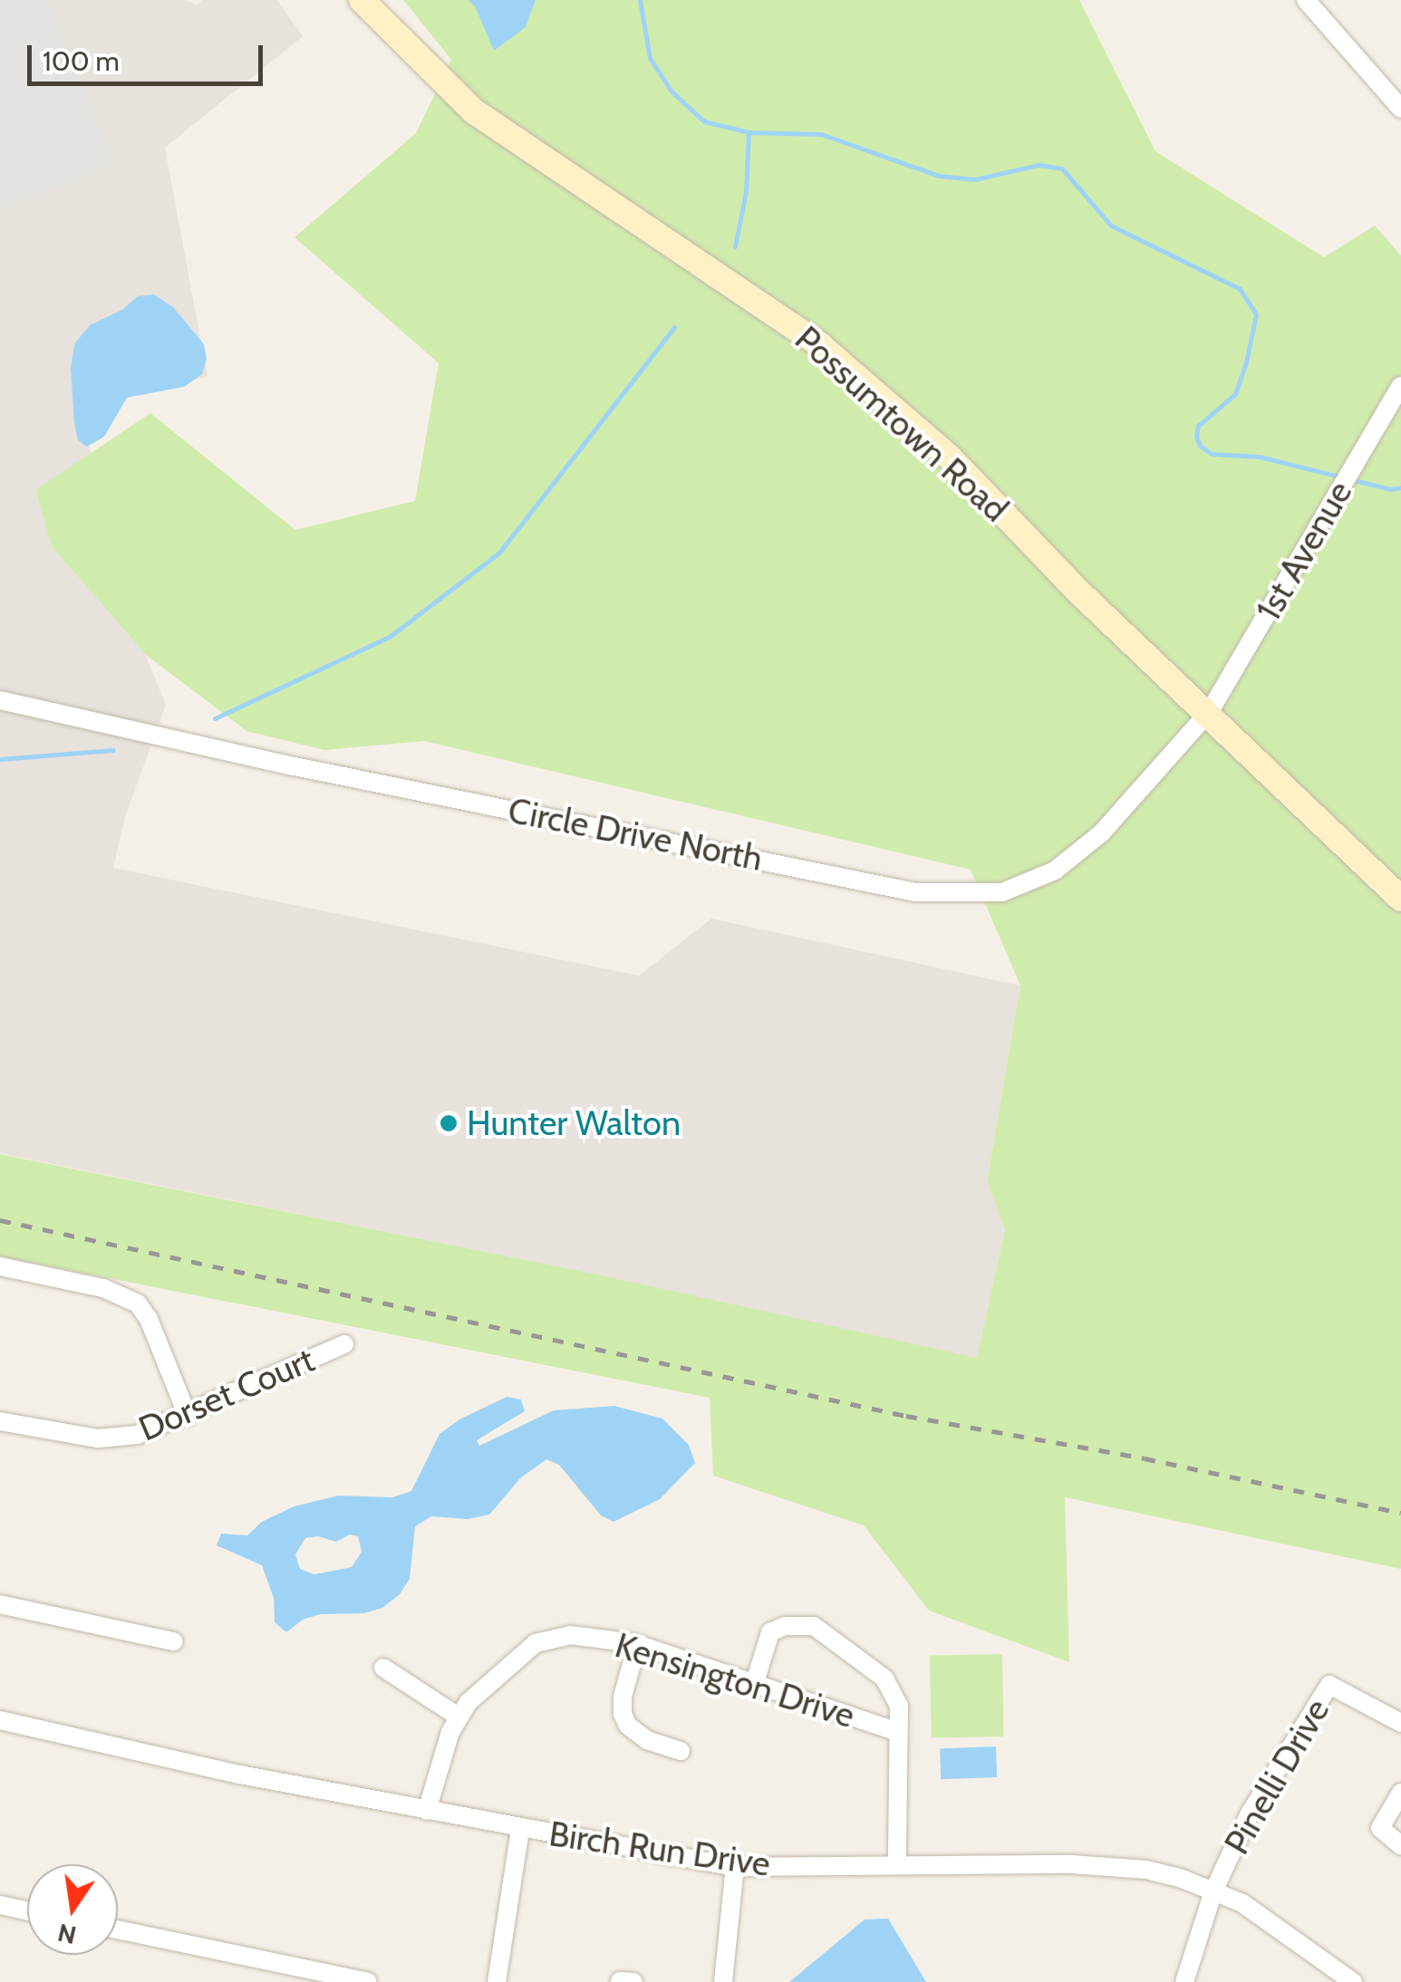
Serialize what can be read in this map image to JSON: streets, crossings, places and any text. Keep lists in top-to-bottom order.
{
  "streets": {
    "main road": ["Possumtown Road"],
    "street": [
      "1st Avenue",
      "Circle Drive North",
      "Dorset Court",
      "Kensington Drive",
      "Pinelli Drive",
      "Birch Run Drive"
    ]
  },
  "crossings": [
    ["Possumtown Road", "1st Avenue"],
    ["Possumtown Road", "Circle Drive North"],
    ["1st Avenue", "Circle Drive North"],
    ["Kensington Drive", "Birch Run Drive"],
    ["Pinelli Drive", "Birch Run Drive"]
  ],
  "places": ["Hunter Walton"],
  "scale_bar": "100 m",
  "north": "bottom"
}
